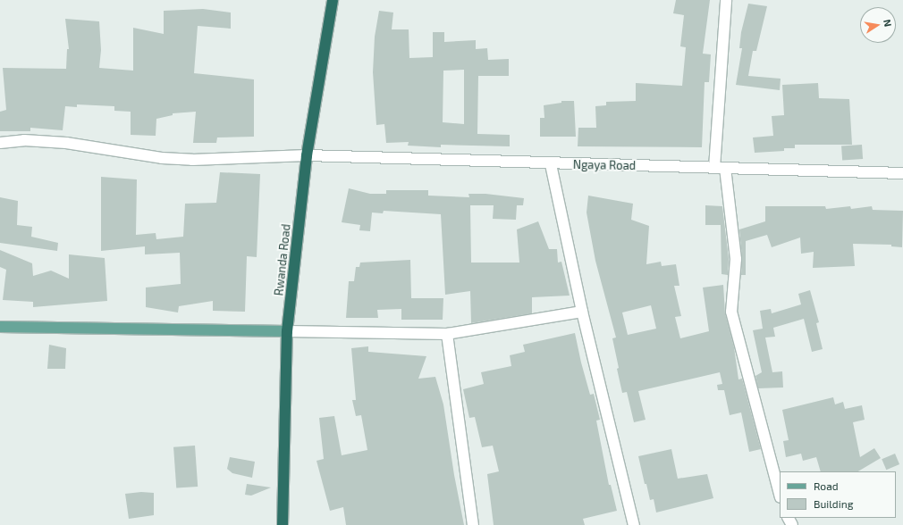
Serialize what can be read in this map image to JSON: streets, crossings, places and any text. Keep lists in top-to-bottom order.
{
  "streets": {
    "highway": ["Rwanda Road"],
    "street": ["Ngaya Road"]
  },
  "crossings": [
    ["Ngaya Road", "Rwanda Road"]
  ],
  "legend": ["Road", "Building"],
  "north": "right"
}
